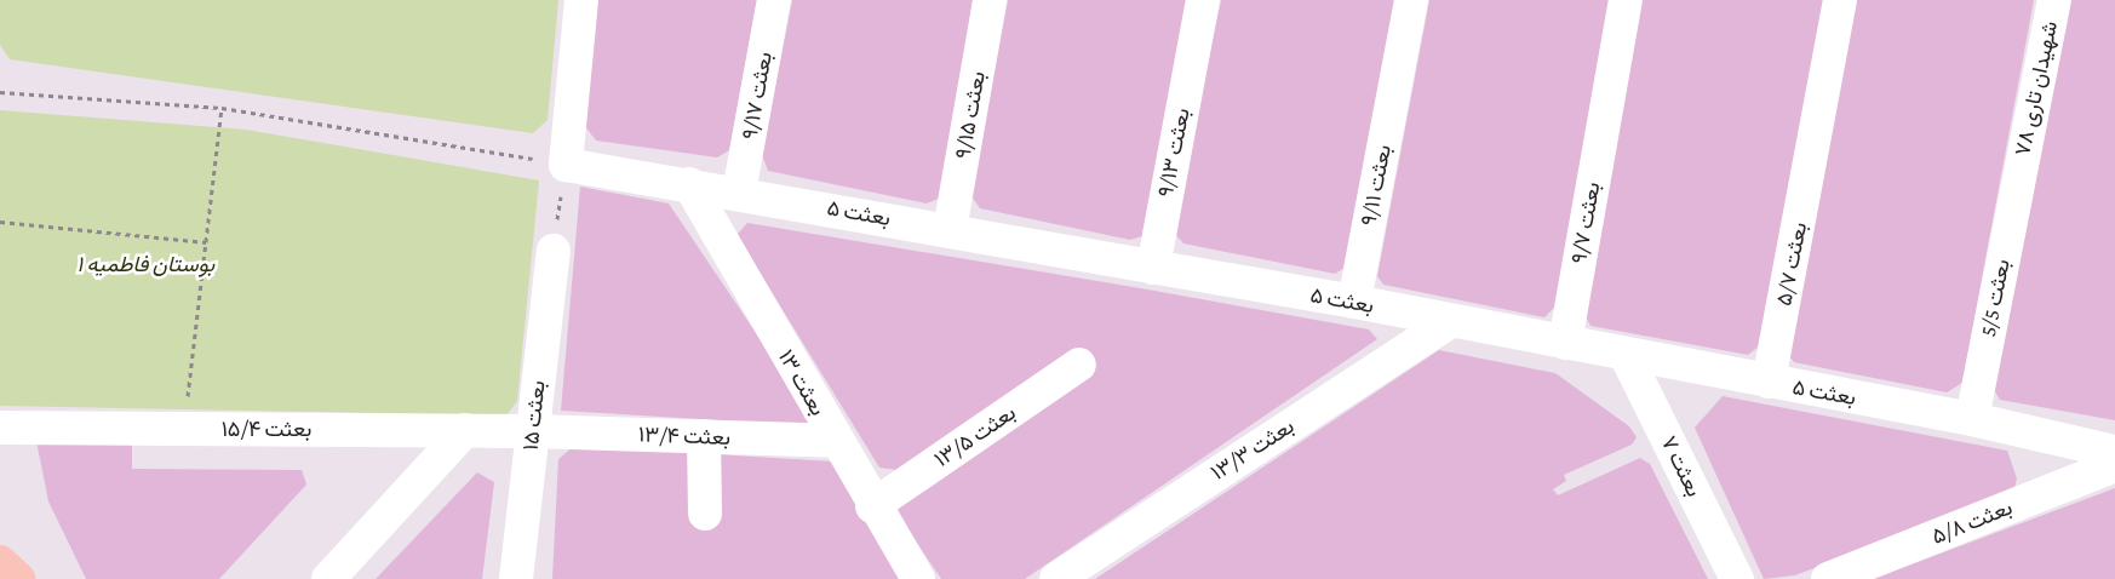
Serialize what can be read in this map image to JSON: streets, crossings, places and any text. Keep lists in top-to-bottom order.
{
  "streets": {
    "street": [
      "شهیدان تاری ۷۸",
      "بعثت ۹/۱۷",
      "بعثت ۹/۱۵",
      "بعثت ۹/۱۳",
      "بعثت ۹/۱۱",
      "بعثت ۵",
      "بعثت ۹/۷",
      "بعثت ۵/۷",
      "بعثت 5/5",
      "بعثت ۱۳",
      "بعثت ۱۵",
      "بعثت ۱۵/۴",
      "بعثت ۱۳/۴",
      "بعثت ۱۳/۵",
      "بعثت ۱۳/۳",
      "بعثت ۷",
      "بعثت ۵/۸"
    ]
  },
  "crossings": [
    ["شهیدان تاری ۷۸", "بعثت 5/5"],
    ["بعثت ۹/۱۷", "بعثت ۵"],
    ["بعثت ۹/۱۵", "بعثت ۵"],
    ["بعثت ۹/۱۳", "بعثت ۵"],
    ["بعثت ۹/۱۱", "بعثت ۵"],
    ["بعثت ۵", "بعثت ۹/۷"],
    ["بعثت ۵", "بعثت ۵/۷"],
    ["بعثت ۵", "بعثت 5/5"],
    ["بعثت ۵", "بعثت ۱۳"],
    ["بعثت ۵", "بعثت ۱۳/۳"],
    ["بعثت ۵", "بعثت ۷"],
    ["بعثت ۱۳", "بعثت ۱۳/۴"],
    ["بعثت ۱۳", "بعثت ۱۳/۵"],
    ["بعثت ۱۵", "بعثت ۱۵/۴"],
    ["بعثت ۱۵", "بعثت ۱۳/۴"],
    ["بعثت ۱۵/۴", "بعثت ۱۳/۴"]
  ],
  "parks": ["بوستان فاطمیه ۱"]
}
